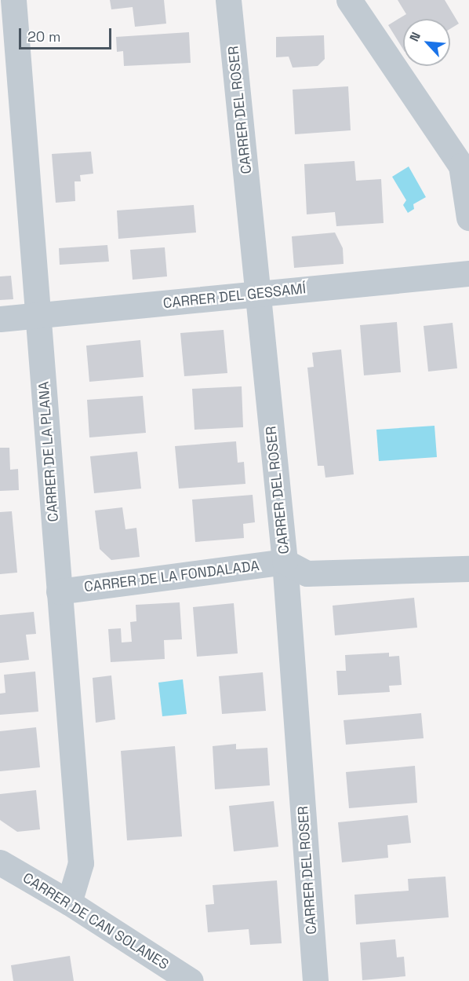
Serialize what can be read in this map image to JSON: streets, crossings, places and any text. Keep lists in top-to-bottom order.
{
  "streets": {
    "street": [
      "CARRER DEL ROSER",
      "CARRER DEL GESSAMÍ",
      "CARRER DE LA PLANA",
      "CARRER DE LA FONDALADA",
      "CARRER DE CAN SOLANES"
    ]
  },
  "crossings": [
    ["CARRER DEL ROSER", "CARRER DEL GESSAMÍ"],
    ["CARRER DEL ROSER", "CARRER DE LA FONDALADA"],
    ["CARRER DEL GESSAMÍ", "CARRER DE LA PLANA"],
    ["CARRER DE LA PLANA", "CARRER DE LA FONDALADA"],
    ["CARRER DE LA PLANA", "CARRER DE CAN SOLANES"]
  ],
  "scale_bar": "20 m",
  "north": "top left"
}
